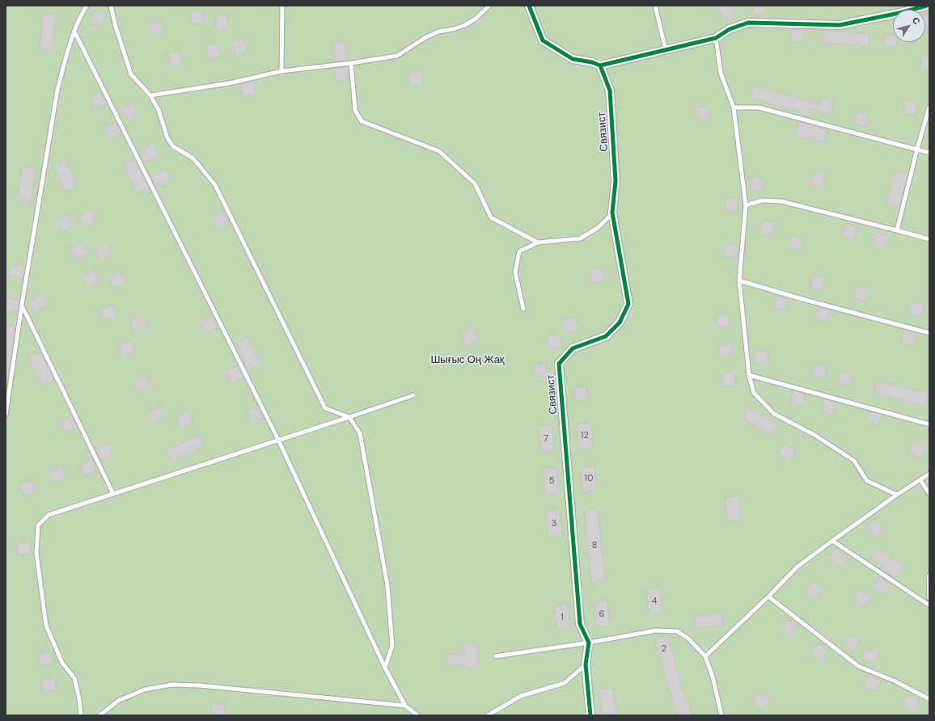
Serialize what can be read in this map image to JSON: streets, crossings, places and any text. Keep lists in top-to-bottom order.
{
  "streets": {
    "street": ["Связист"]
  },
  "parks": ["Шығыс Оң Жақ"],
  "house_numbers": [
    "12",
    "7",
    "10",
    "5",
    "3",
    "8",
    "4",
    "6",
    "1",
    "2"
  ],
  "north": "top right"
}
